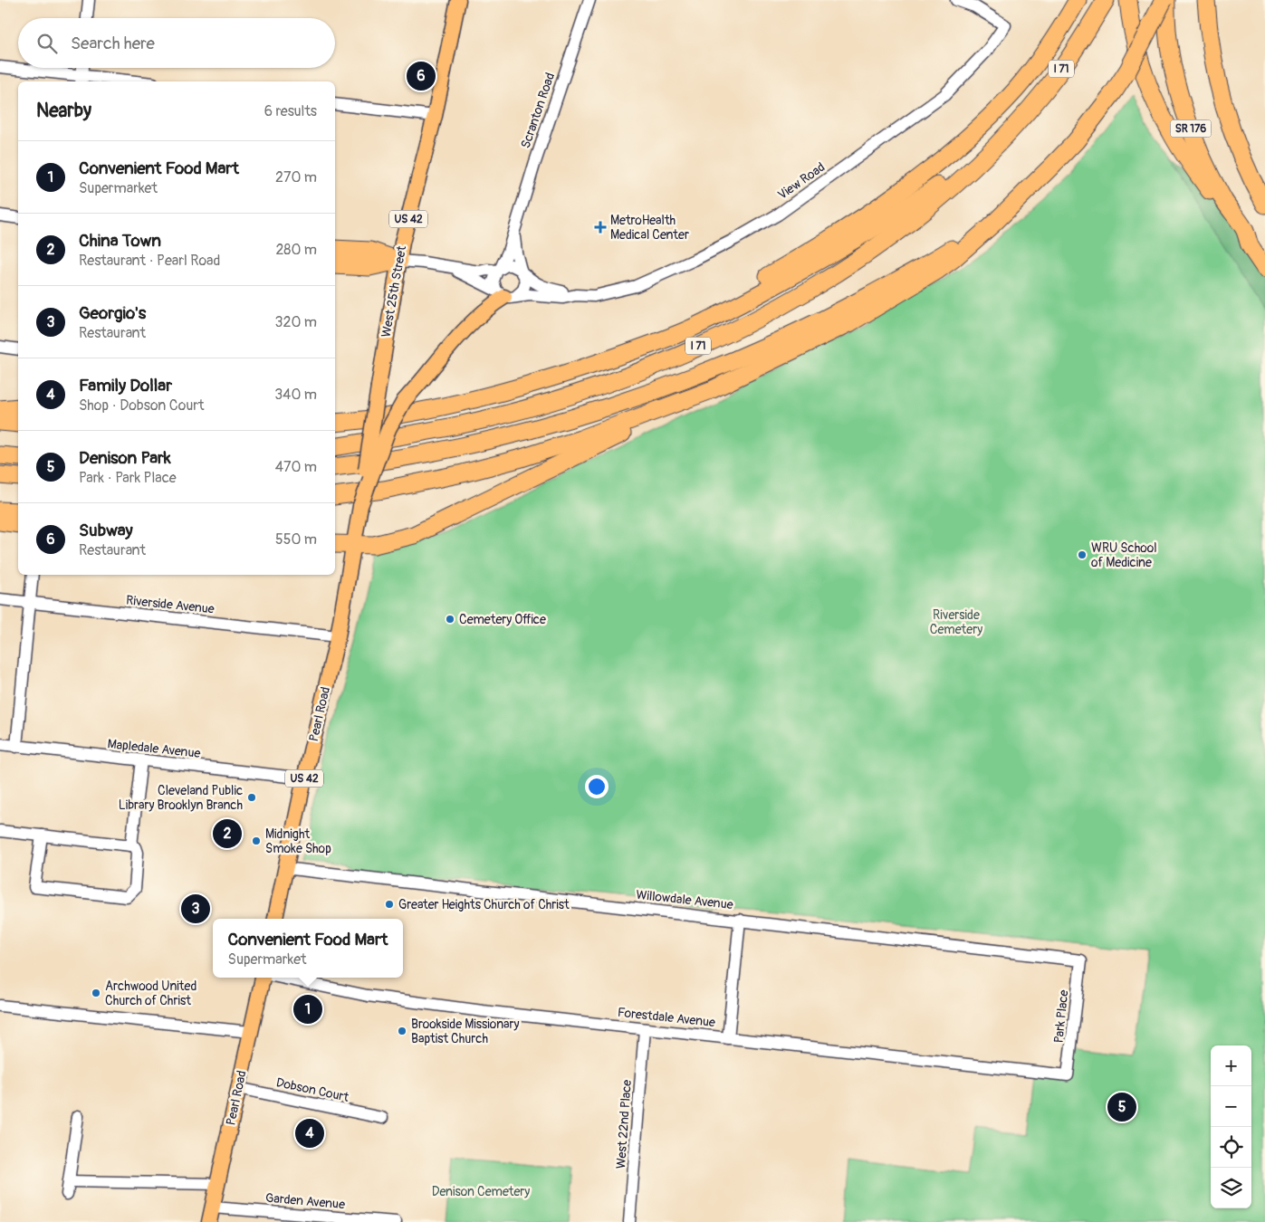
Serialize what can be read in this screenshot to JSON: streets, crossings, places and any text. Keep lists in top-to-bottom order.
{
  "streets": {
    "highway": ["I 71", "SR 176"],
    "main road": ["US 42", "West 25th Street", "Pearl Road"],
    "street": [
      "Scranton Road",
      "View Road",
      "Riverside Avenue",
      "Mapledale Avenue",
      "Willowdale Avenue",
      "Park Place",
      "Forestdale Avenue",
      "Dobson Court",
      "West 22nd Place",
      "Garden Avenue"
    ]
  },
  "crossings": [
    ["I 71", "SR 176"],
    ["Scranton Road", "View Road"],
    ["West 25th Street", "Pearl Road"],
    ["Riverside Avenue", "Pearl Road"],
    ["Pearl Road", "Mapledale Avenue"],
    ["Pearl Road", "Willowdale Avenue"],
    ["Pearl Road", "Dobson Court"],
    ["Pearl Road", "Garden Avenue"],
    ["Willowdale Avenue", "Park Place"],
    ["Park Place", "Forestdale Avenue"],
    ["Forestdale Avenue", "West 22nd Place"]
  ],
  "parks": ["Riverside Cemetery", "Denison Cemetery"],
  "places": {
    "health": ["MetroHealth Medical Center"],
    "other": [
      "WRU School of Medicine",
      "Cemetery Office",
      "Cleveland Public Library Brooklyn Branch",
      "Midnight Smoke Shop",
      "Greater Heights Church of Christ",
      "Archwood United Church of Christ",
      "Brookside Missionary Baptist Church"
    ]
  },
  "page": {
    "search": "Search here",
    "pins": [
      "6",
      "2",
      "3",
      "1",
      "5",
      "4"
    ],
    "heading": ["Nearby", "6 results"],
    "list": [
      {
        "mark": "1",
        "name": "Convenient Food Mart",
        "note": "Supermarket",
        "value": "270 m"
      },
      {
        "mark": "2",
        "name": "China Town",
        "note": "Restaurant · Pearl Road",
        "value": "280 m"
      },
      {
        "mark": "3",
        "name": "Georgio's",
        "note": "Restaurant",
        "value": "320 m"
      },
      {
        "mark": "4",
        "name": "Family Dollar",
        "note": "Shop · Dobson Court",
        "value": "340 m"
      },
      {
        "mark": "5",
        "name": "Denison Park",
        "note": "Park · Park Place",
        "value": "470 m"
      },
      {
        "mark": "6",
        "name": "Subway",
        "note": "Restaurant",
        "value": "550 m"
      }
    ],
    "popup": ["Convenient Food Mart", "Supermarket"],
    "map_buttons": ["+", "−"]
  }
}
